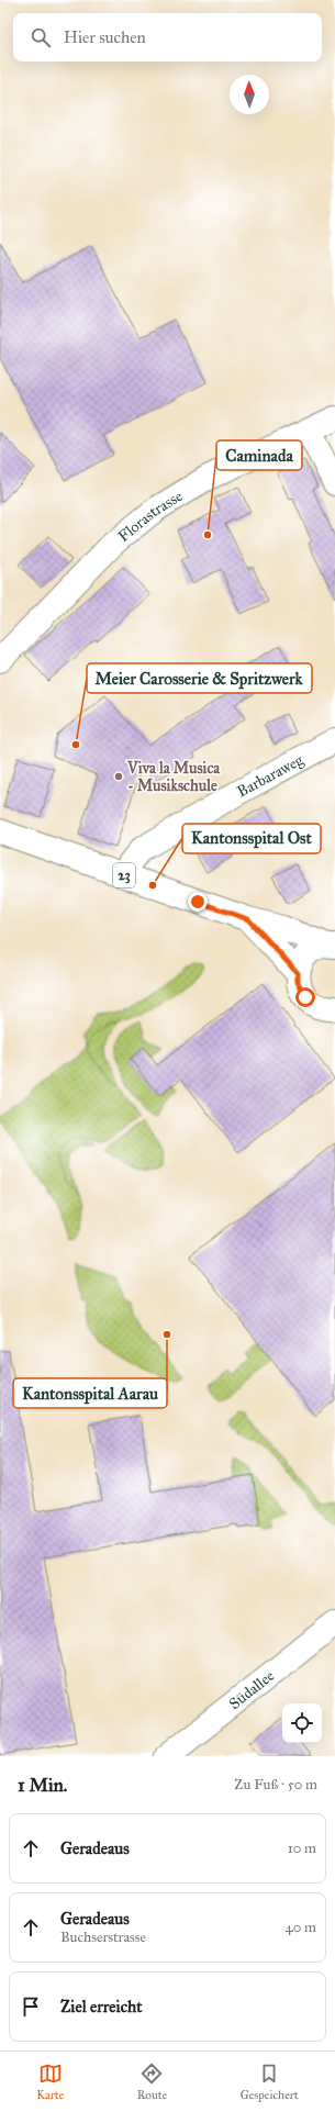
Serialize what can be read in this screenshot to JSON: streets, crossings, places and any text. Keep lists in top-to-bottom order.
{
  "streets": {
    "street": [
      "Florastrasse",
      "Barbaraweg",
      "23",
      "Südallee"
    ]
  },
  "crossings": [
    ["Barbaraweg", "23"]
  ],
  "places": [
    "Caminada",
    "Meier Carosserie & Spritzwerk",
    "Viva la Musica - Musikschule",
    "Kantonsspital Ost",
    "Kantonsspital Aarau"
  ],
  "north": "top",
  "page": {
    "search": "Hier suchen",
    "heading": ["1 Min.", "Zu Fuß · 50 m"],
    "list": [
      ["Geradeaus", "10 m"],
      ["Geradeaus", "Buchserstrasse", "40 m"],
      "Ziel erreicht"
    ],
    "nav": ["Karte", "Route", "Gespeichert"]
  }
}
